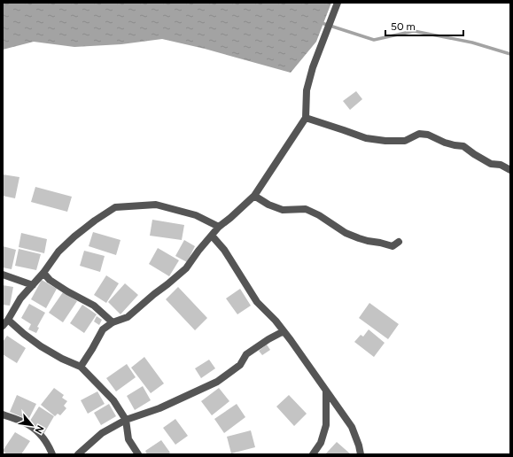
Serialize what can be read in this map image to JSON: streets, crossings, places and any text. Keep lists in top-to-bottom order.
{
  "scale_bar": "50 m",
  "north": "bottom right"
}
